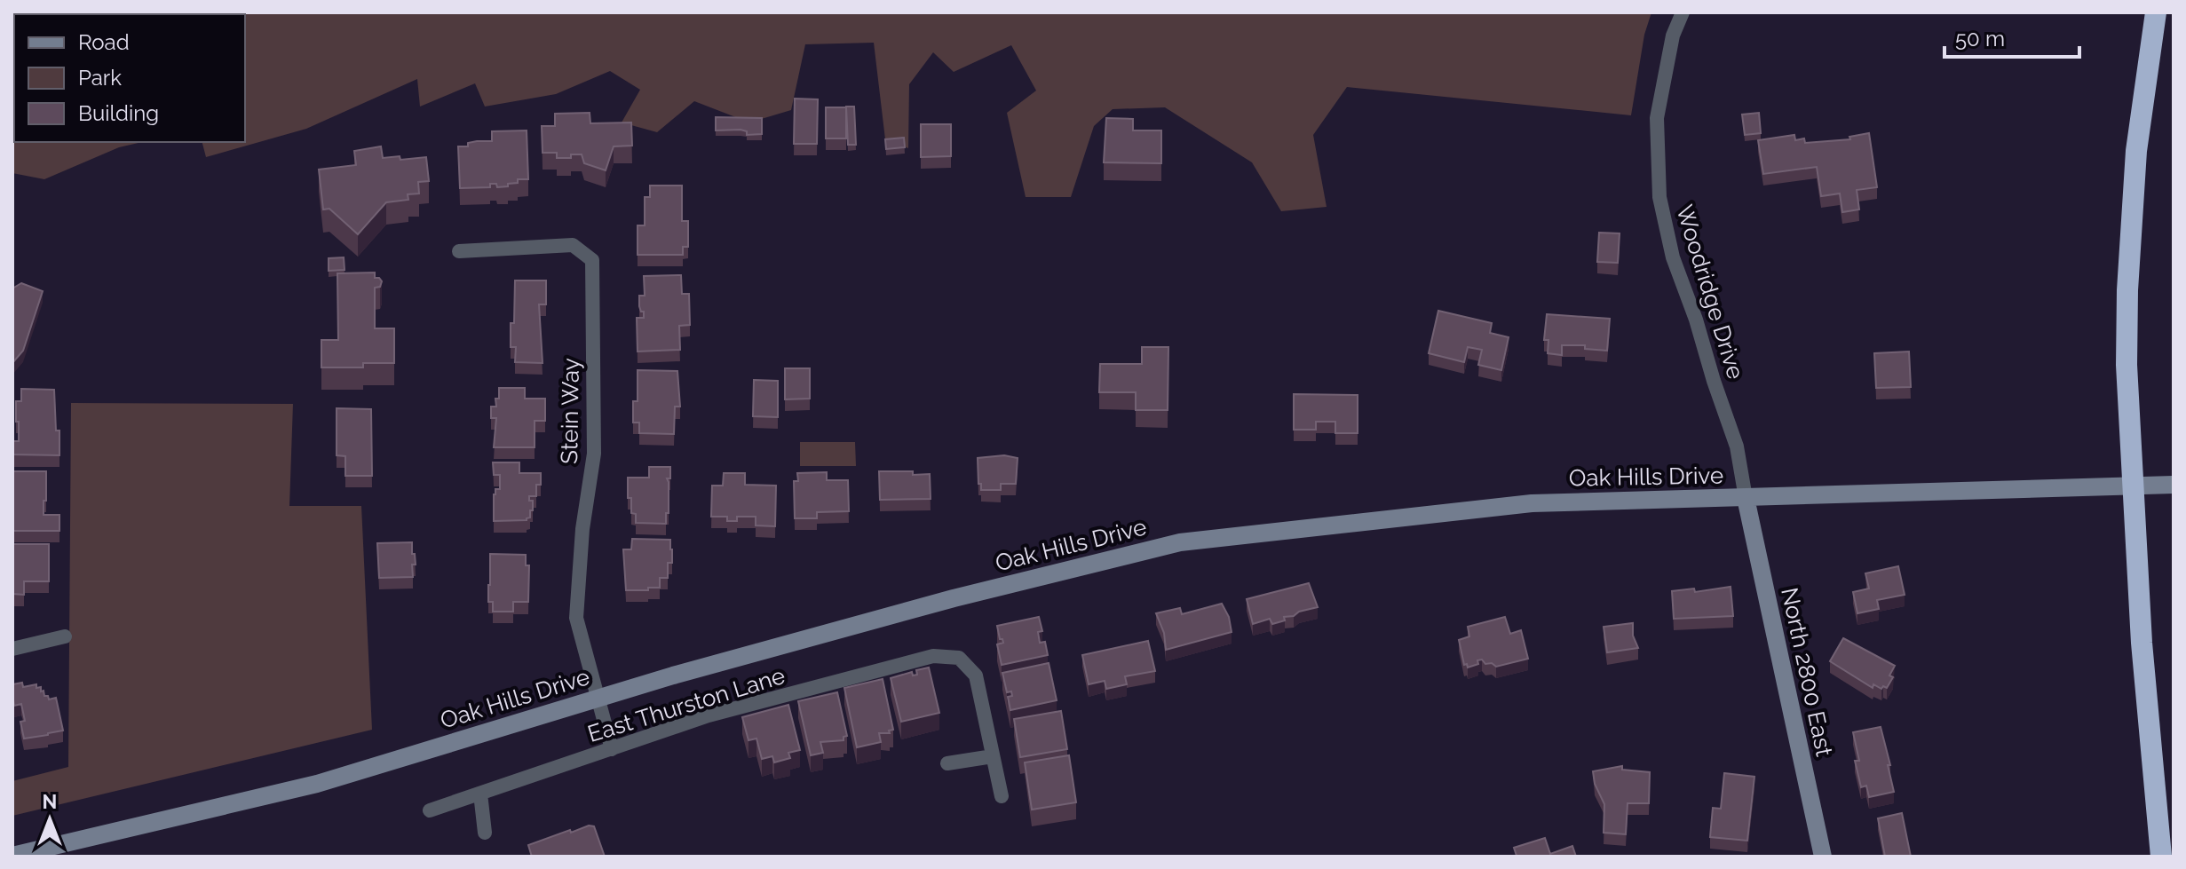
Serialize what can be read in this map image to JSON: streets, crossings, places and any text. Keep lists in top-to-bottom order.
{
  "streets": {
    "main road": ["Oak Hills Drive", "North 2800 East"],
    "street": ["Woodridge Drive", "Stein Way", "East Thurston Lane"]
  },
  "crossings": [
    ["Woodridge Drive", "Oak Hills Drive"],
    ["Woodridge Drive", "North 2800 East"],
    ["Stein Way", "Oak Hills Drive"],
    ["Oak Hills Drive", "North 2800 East"]
  ],
  "legend": ["Road", "Park", "Building"],
  "scale_bar": "50 m",
  "north": "top"
}
